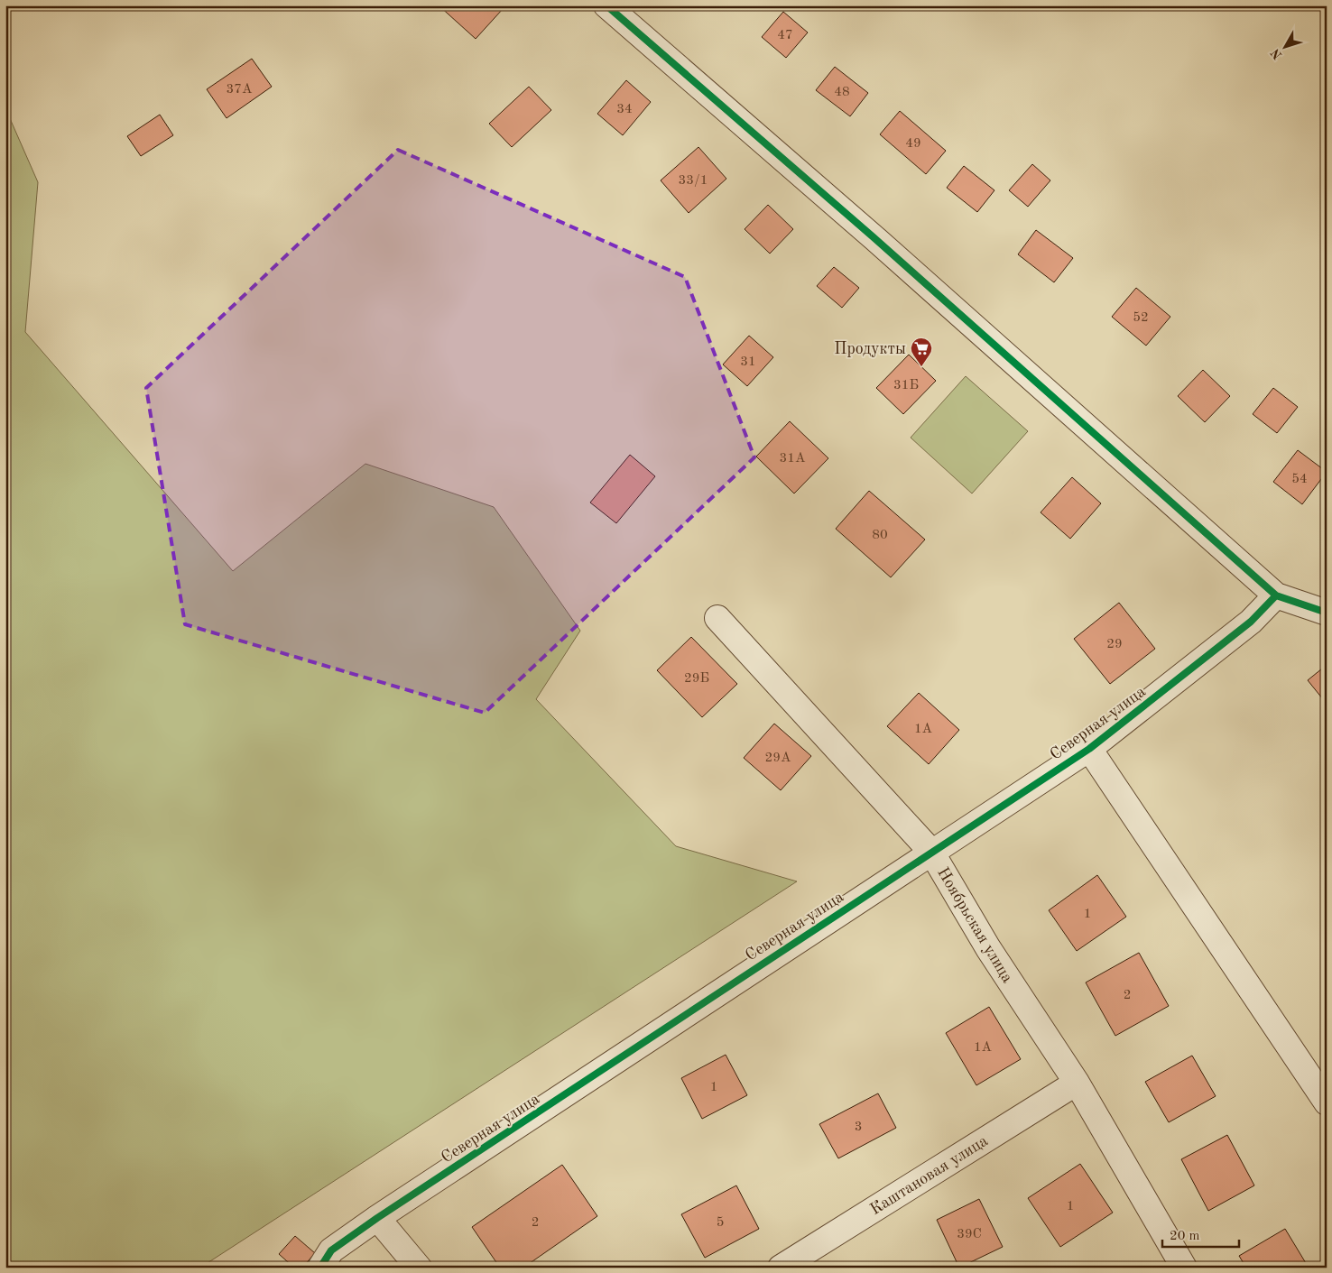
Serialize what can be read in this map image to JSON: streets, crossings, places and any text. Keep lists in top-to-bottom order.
{
  "streets": {
    "street": ["Северная улица", "Ноябрьская улица", "Каштановая улица"]
  },
  "crossings": [
    ["Северная улица", "Ноябрьская улица"],
    ["Ноябрьская улица", "Каштановая улица"]
  ],
  "places": {
    "supermarket": ["Продукты"]
  },
  "house_numbers": [
    "47",
    "37А",
    "48",
    "34",
    "49",
    "33/1",
    "52",
    "31",
    "31Б",
    "31А",
    "54",
    "80",
    "29",
    "29Б",
    "1А",
    "29А",
    "1",
    "2",
    "1А",
    "1",
    "3",
    "1",
    "2",
    "5",
    "39С"
  ],
  "scale_bar": "20 m",
  "north": "bottom left"
}
